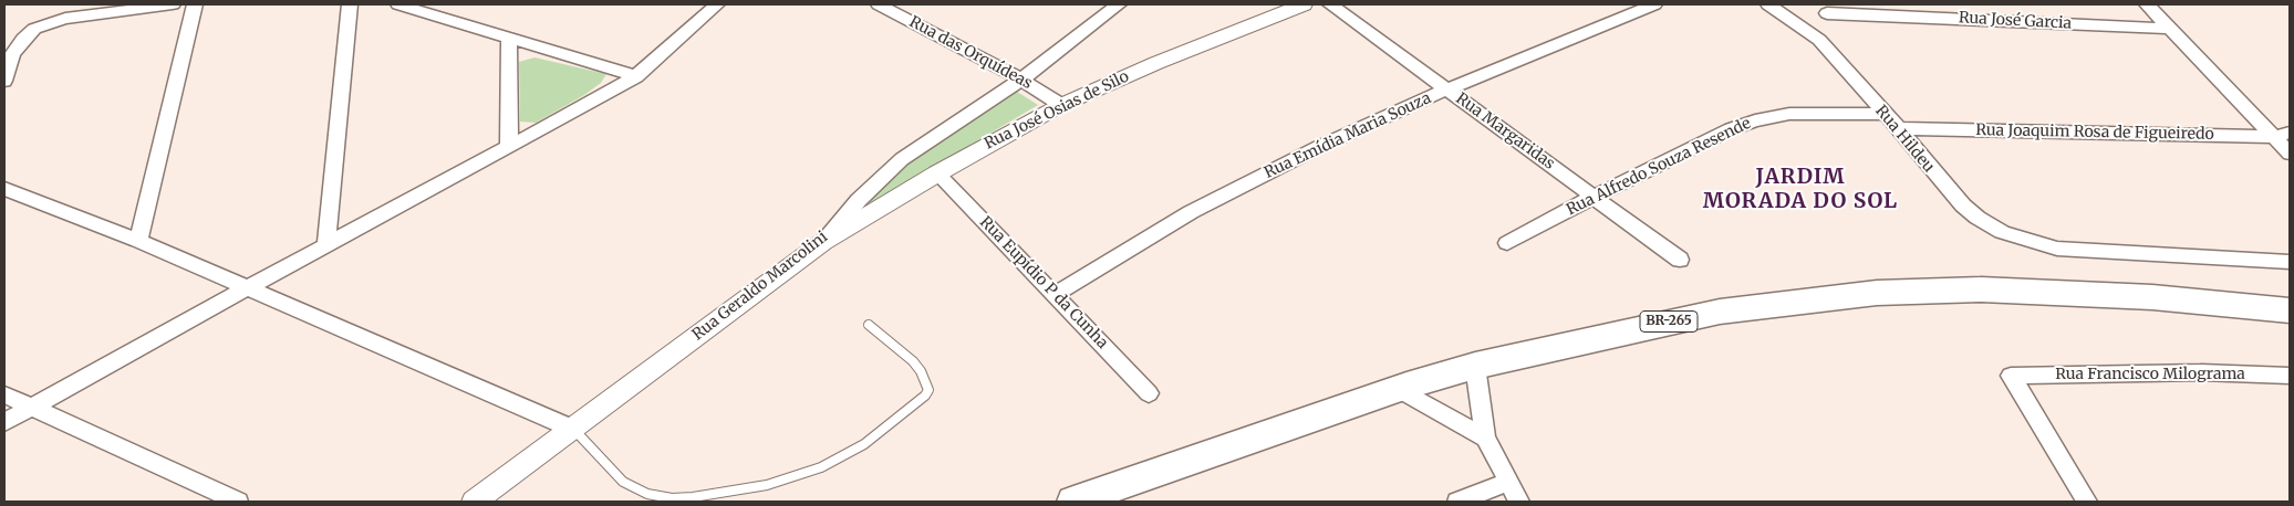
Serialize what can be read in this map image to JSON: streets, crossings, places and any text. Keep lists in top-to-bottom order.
{
  "streets": {
    "highway": ["BR-265"],
    "street": [
      "Rua José Garcia",
      "Rua das Orquídeas",
      "Rua José Osias de Silo",
      "Rua Margaridas",
      "Rua Joaquim Rosa de Figueiredo",
      "Rua Emídia Maria Souza",
      "Rua Hildeu",
      "Rua Alfredo Souza Resende",
      "Rua Eupídio P da Cunha",
      "Rua Geraldo Marcolini",
      "Rua Francisco Milograma"
    ]
  },
  "crossings": [
    ["Rua das Orquídeas", "Rua José Osias de Silo"],
    ["Rua das Orquídeas", "Rua Geraldo Marcolini"],
    ["Rua José Osias de Silo", "Rua Eupídio P da Cunha"],
    ["Rua José Osias de Silo", "Rua Geraldo Marcolini"],
    ["Rua Margaridas", "Rua Emídia Maria Souza"],
    ["Rua Margaridas", "Rua Alfredo Souza Resende"],
    ["Rua Joaquim Rosa de Figueiredo", "Rua Hildeu"],
    ["Rua Emídia Maria Souza", "Rua Eupídio P da Cunha"],
    ["Rua Hildeu", "Rua Alfredo Souza Resende"]
  ],
  "districts": ["JARDIM MORADA DO SOL"]
}
